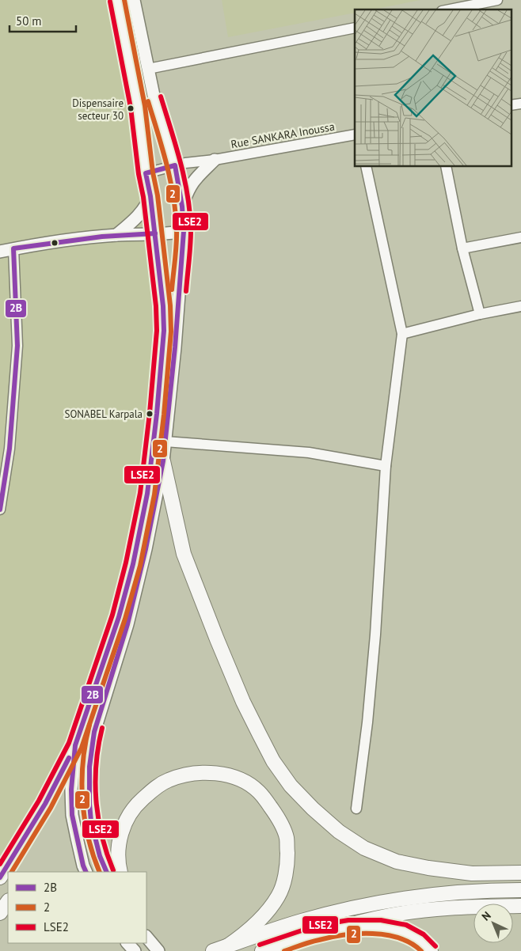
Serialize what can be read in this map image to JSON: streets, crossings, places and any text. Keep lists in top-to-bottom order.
{
  "streets": {
    "street": ["Rue SANKARA Inoussa"]
  },
  "places": ["Dispensaire secteur 30", "SONABEL Karpala"],
  "lines": ["transit line 2", "transit line LSE2", "transit line 2B"],
  "legend": ["2B", "2", "LSE2"],
  "scale_bar": "50 m",
  "north": "top left"
}
